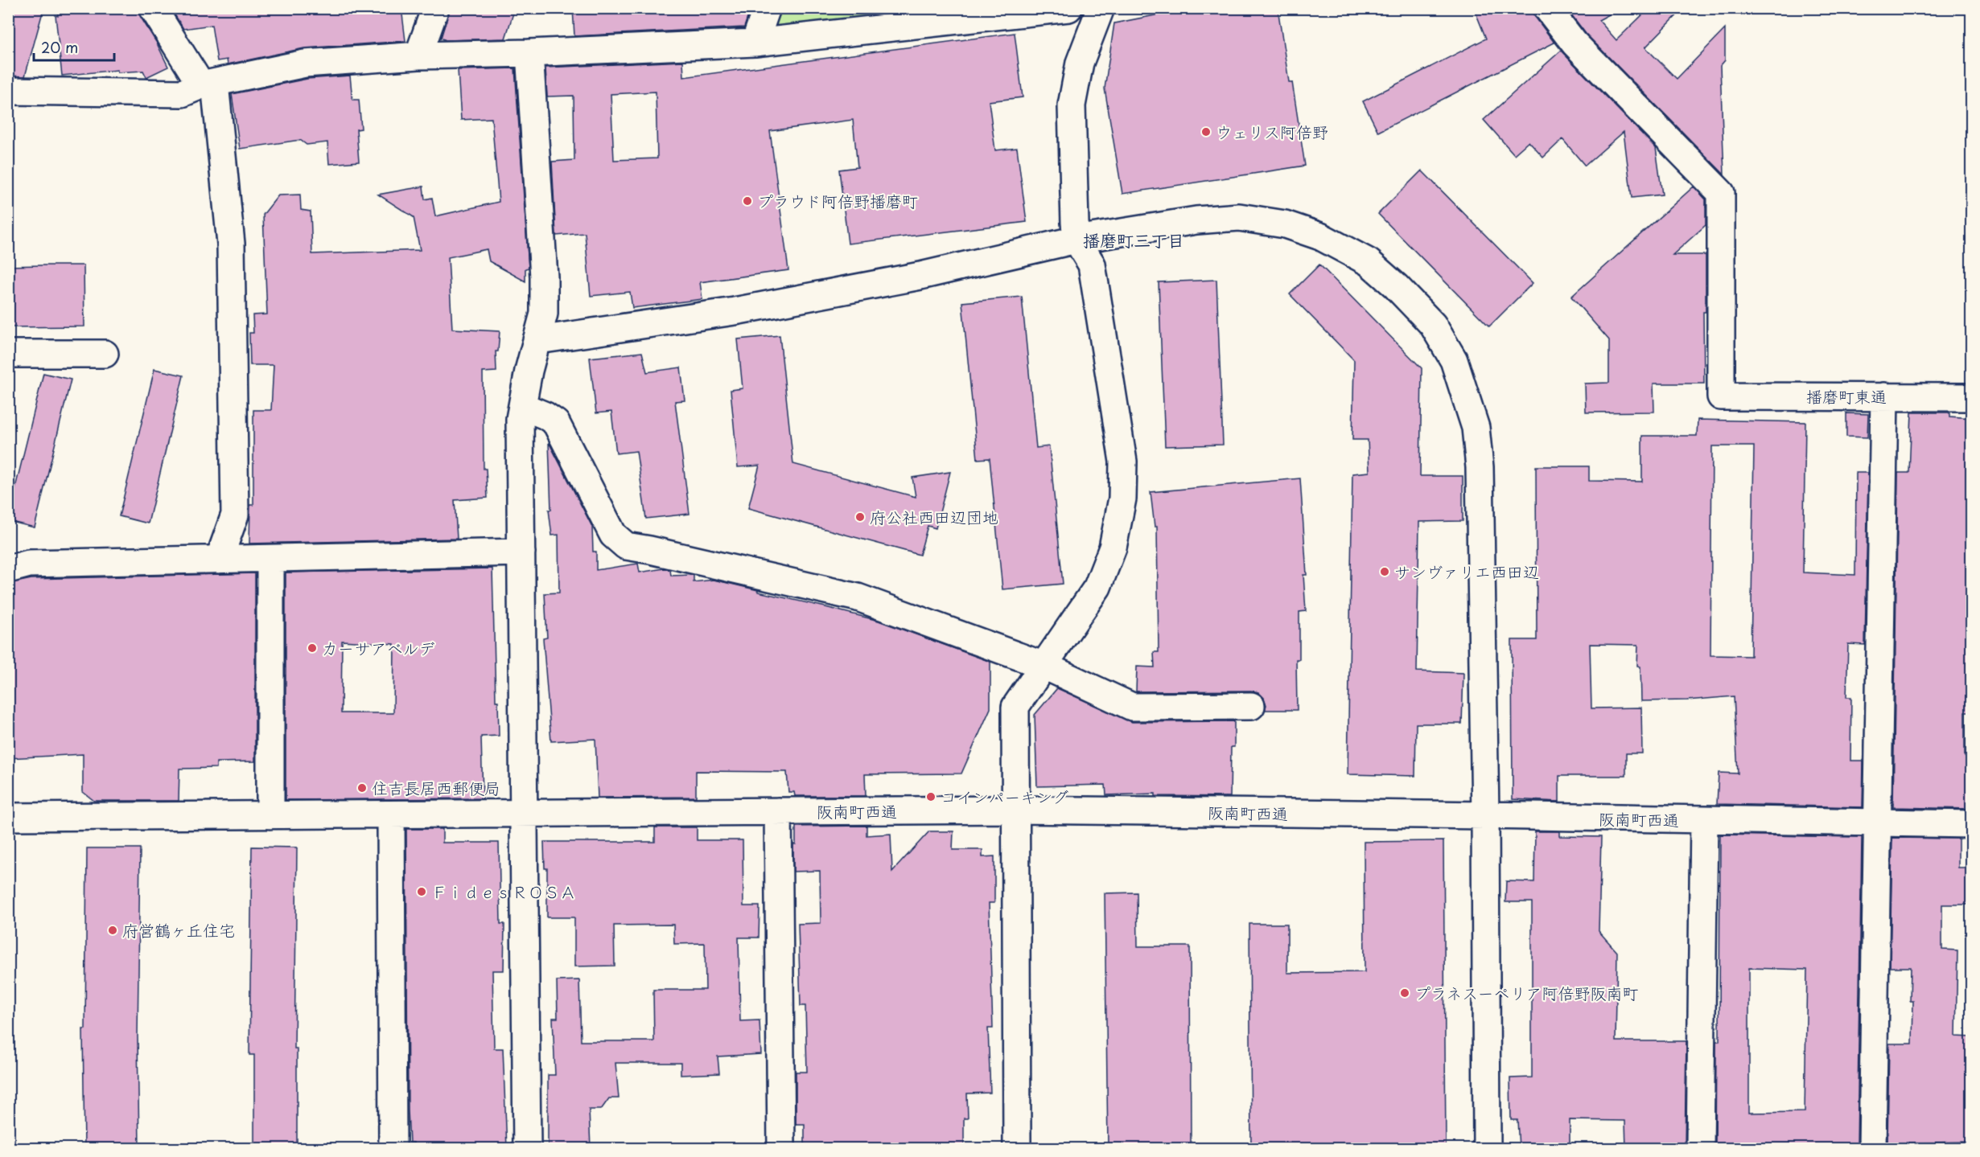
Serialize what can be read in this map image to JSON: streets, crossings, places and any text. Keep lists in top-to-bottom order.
{
  "streets": {
    "street": ["播磨町東通", "阪南町西通"]
  },
  "districts": ["播磨町三丁目"],
  "places": [
    "ウェリス阿倍野",
    "プラウド阿倍野播磨町",
    "府公社西田辺団地",
    "サンヴァリエ西田辺",
    "カーサアベルデ",
    "住吉長居西郵便局",
    "コインパーキング",
    "ＦｉｄｅｓＲＯＳＡ",
    "府営鶴ヶ丘住宅",
    "プラネスーペリア阿倍野阪南町"
  ],
  "scale_bar": "20 m"
}
